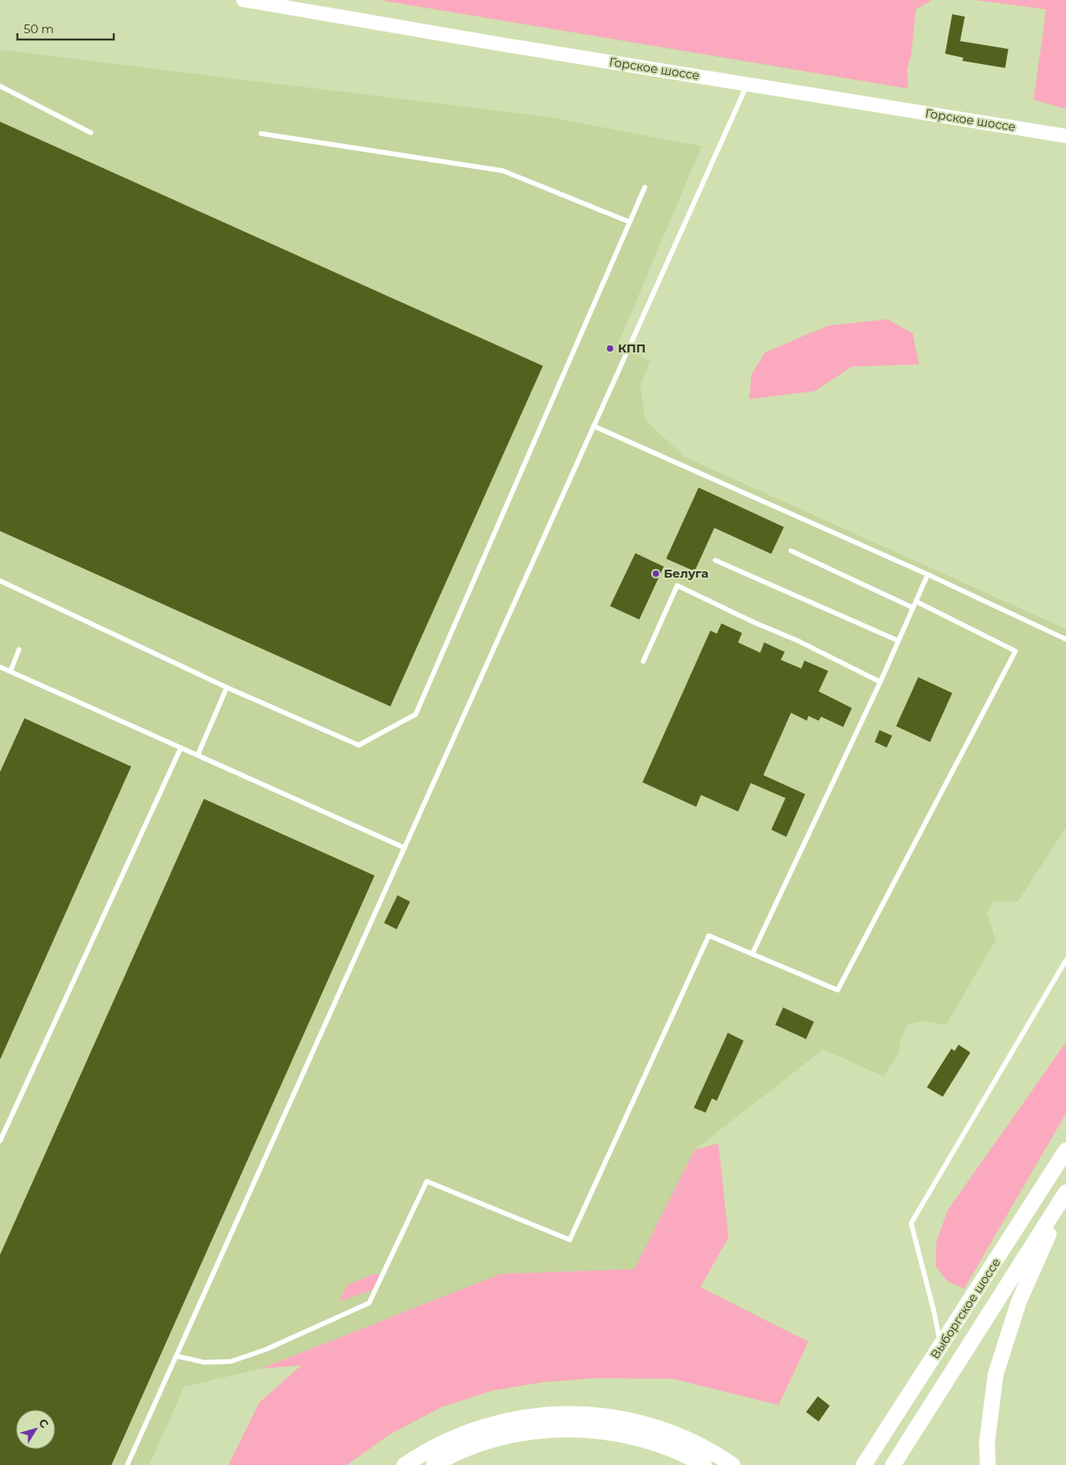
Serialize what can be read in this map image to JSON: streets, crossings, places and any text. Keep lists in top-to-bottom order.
{
  "streets": {
    "main road": ["Горское шоссе", "Выборгское шоссе"]
  },
  "places": ["КПП", "Белуга"],
  "scale_bar": "50 m",
  "north": "top right"
}
